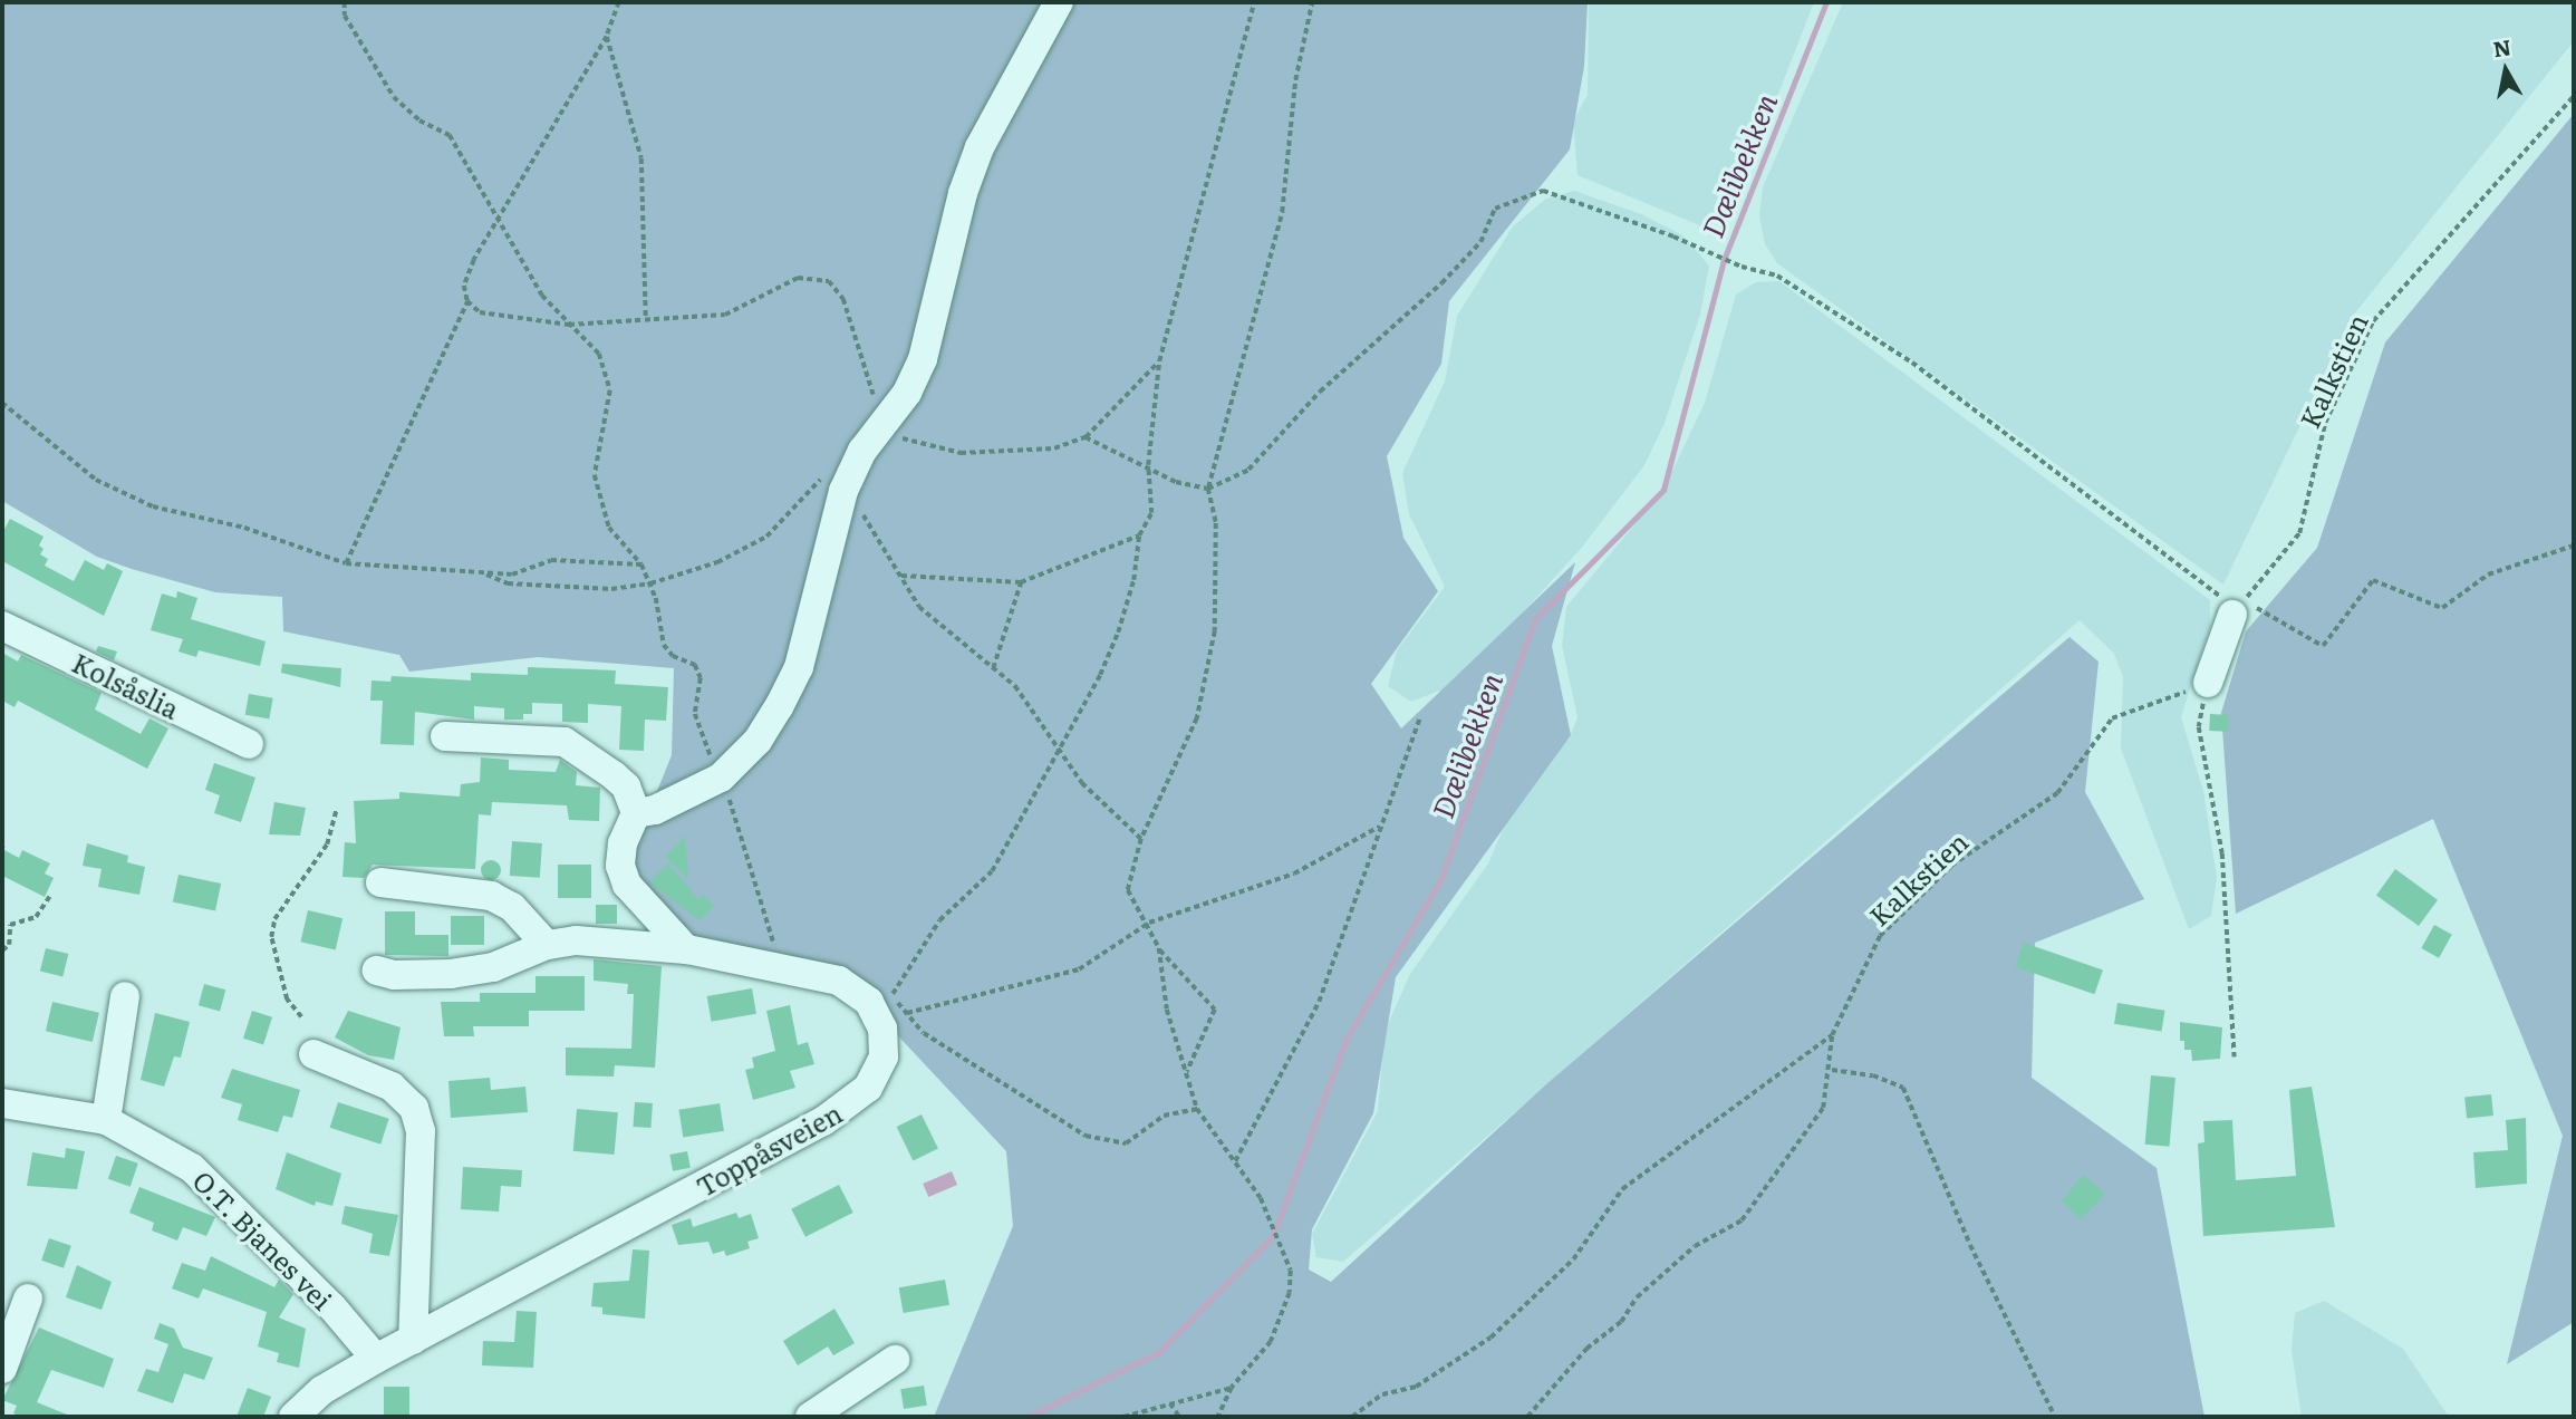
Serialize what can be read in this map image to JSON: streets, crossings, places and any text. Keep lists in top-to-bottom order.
{
  "streets": {
    "street": ["Kolsåslia", "Toppåsveien", "O.T. Bjanes vei"],
    "path": ["Kalkstien"]
  },
  "crossings": [
    ["Toppåsveien", "O.T. Bjanes vei"]
  ],
  "water": ["Dælibekken"],
  "north": "top"
}
